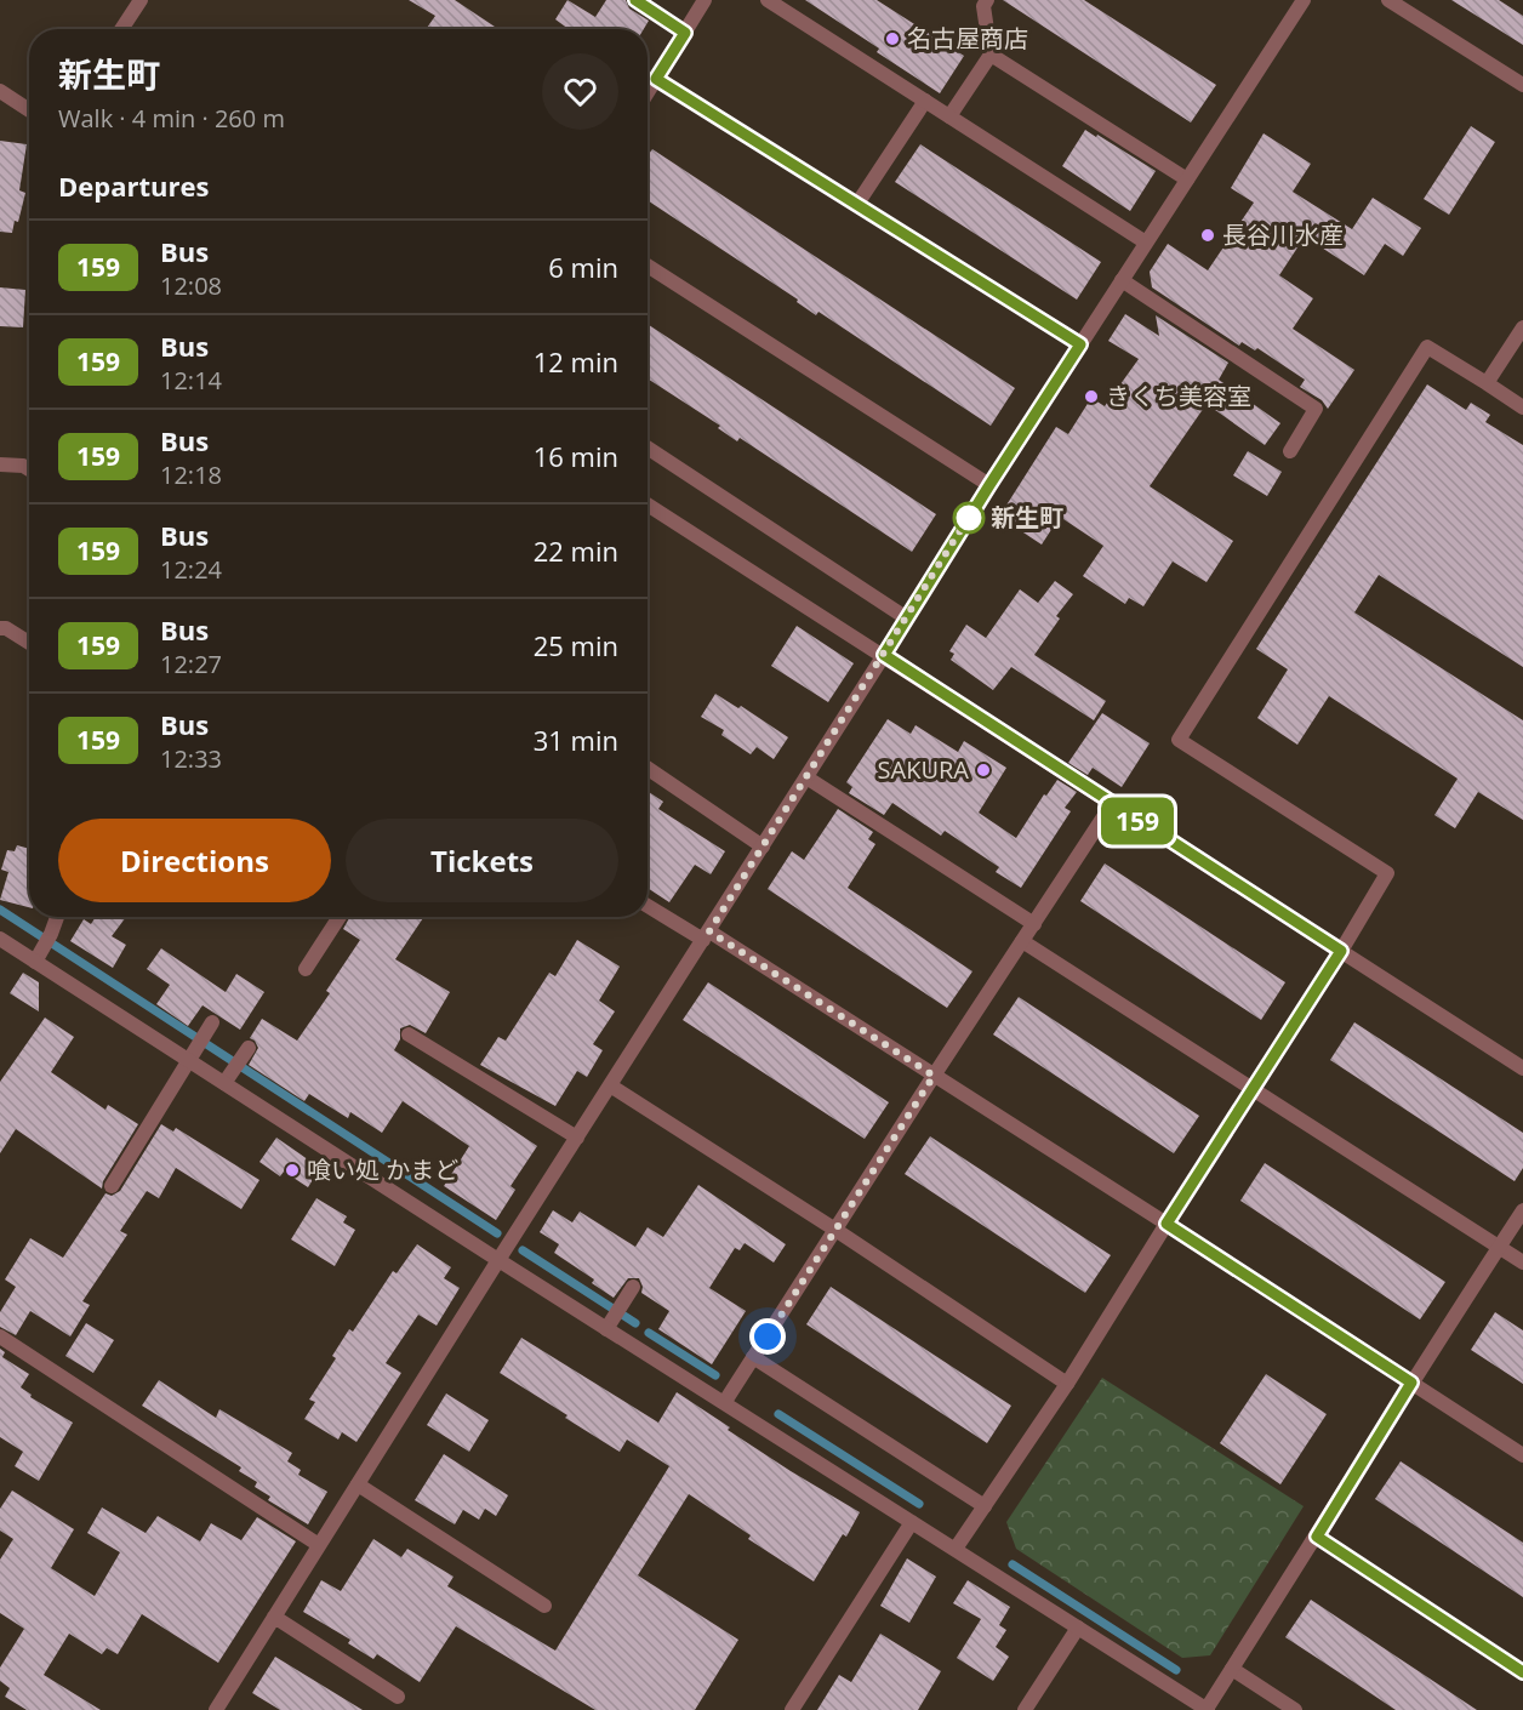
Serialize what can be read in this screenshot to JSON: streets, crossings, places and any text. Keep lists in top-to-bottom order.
{
  "places": [
    "名古屋商店",
    "長谷川水産",
    "きくち美容室",
    "新生町",
    "SAKURA",
    "喰い処 かまど"
  ],
  "lines": ["bus line 159"],
  "page": {
    "on_map": "159",
    "heading": [
      ["新生町", "Walk · 4 min · 260 m"],
      "Departures"
    ],
    "list": [
      {
        "mark": "159",
        "name": "Bus",
        "note": "12:08",
        "value": "6 min"
      },
      {
        "mark": "159",
        "name": "Bus",
        "note": "12:14",
        "value": "12 min"
      },
      {
        "mark": "159",
        "name": "Bus",
        "note": "12:18",
        "value": "16 min"
      },
      {
        "mark": "159",
        "name": "Bus",
        "note": "12:24",
        "value": "22 min"
      },
      {
        "mark": "159",
        "name": "Bus",
        "note": "12:27",
        "value": "25 min"
      },
      {
        "mark": "159",
        "name": "Bus",
        "note": "12:33",
        "value": "31 min"
      }
    ],
    "buttons": ["Directions", "Tickets"]
  }
}
